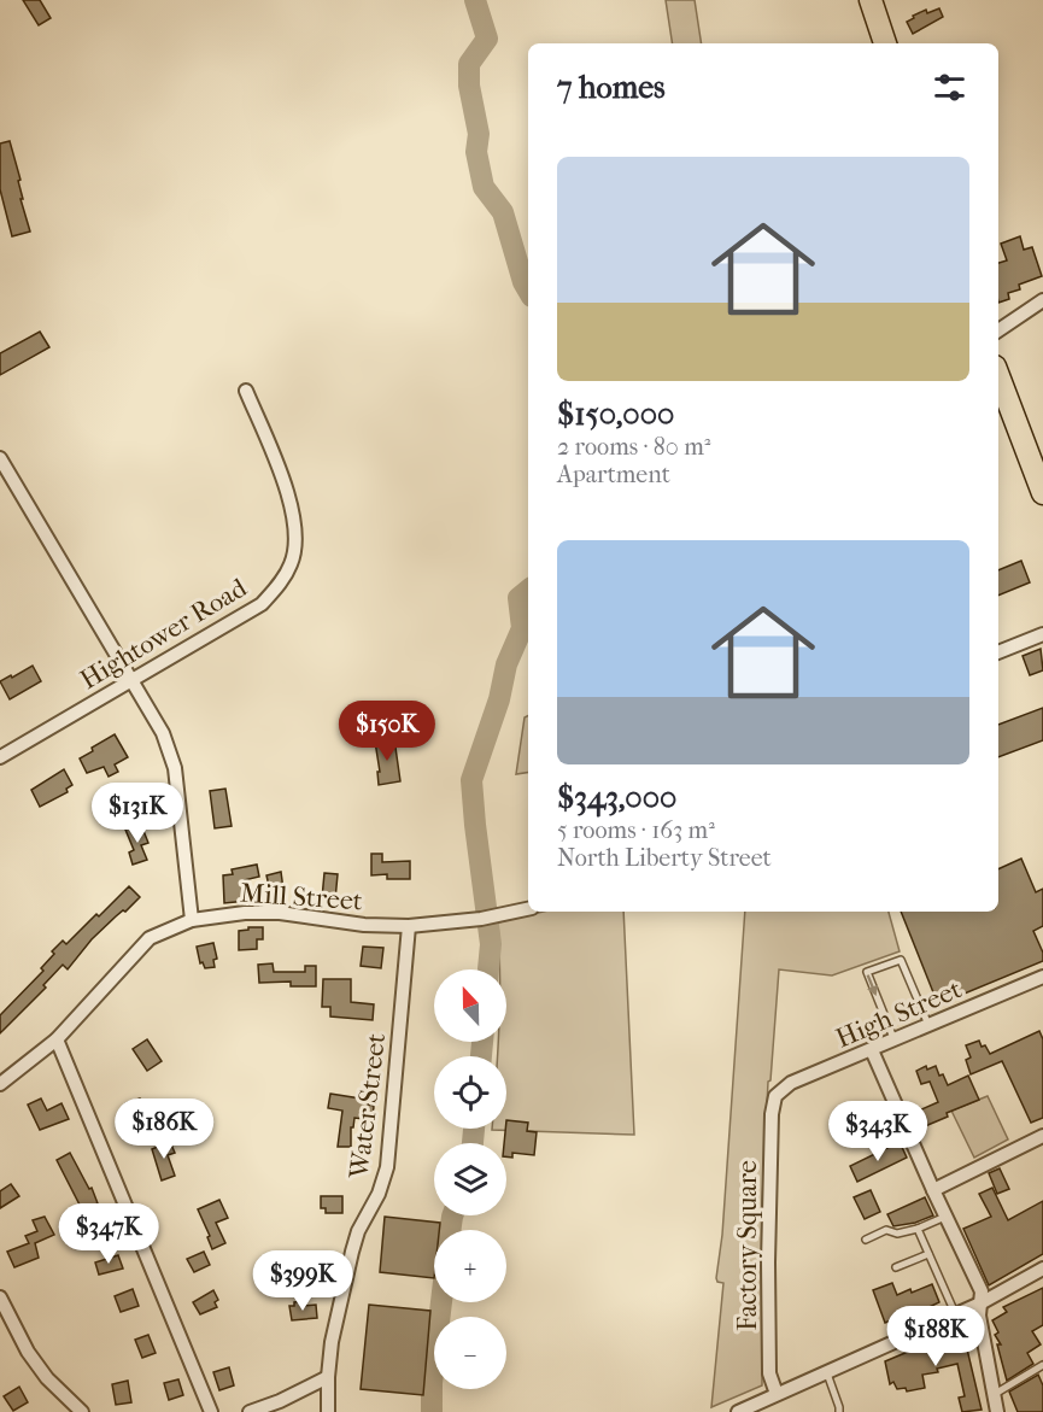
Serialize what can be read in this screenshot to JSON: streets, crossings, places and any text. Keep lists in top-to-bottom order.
{
  "streets": {
    "street": [
      "Hightower Road",
      "Mill Street",
      "High Street",
      "Water Street",
      "Factory Square"
    ]
  },
  "crossings": [
    ["Mill Street", "Water Street"],
    ["High Street", "Factory Square"]
  ],
  "north": "top",
  "page": {
    "heading": "7 homes",
    "list": [
      {
        "name": "$150,000",
        "note": "2 rooms · 80 m² · Apartment"
      },
      {
        "name": "$343,000",
        "note": "5 rooms · 163 m² · North Liberty Street"
      }
    ],
    "price": [
      "$150K",
      "$131K",
      "$186K",
      "$343K",
      "$347K",
      "$399K",
      "$188K"
    ],
    "map_buttons": ["+", "−"]
  }
}
